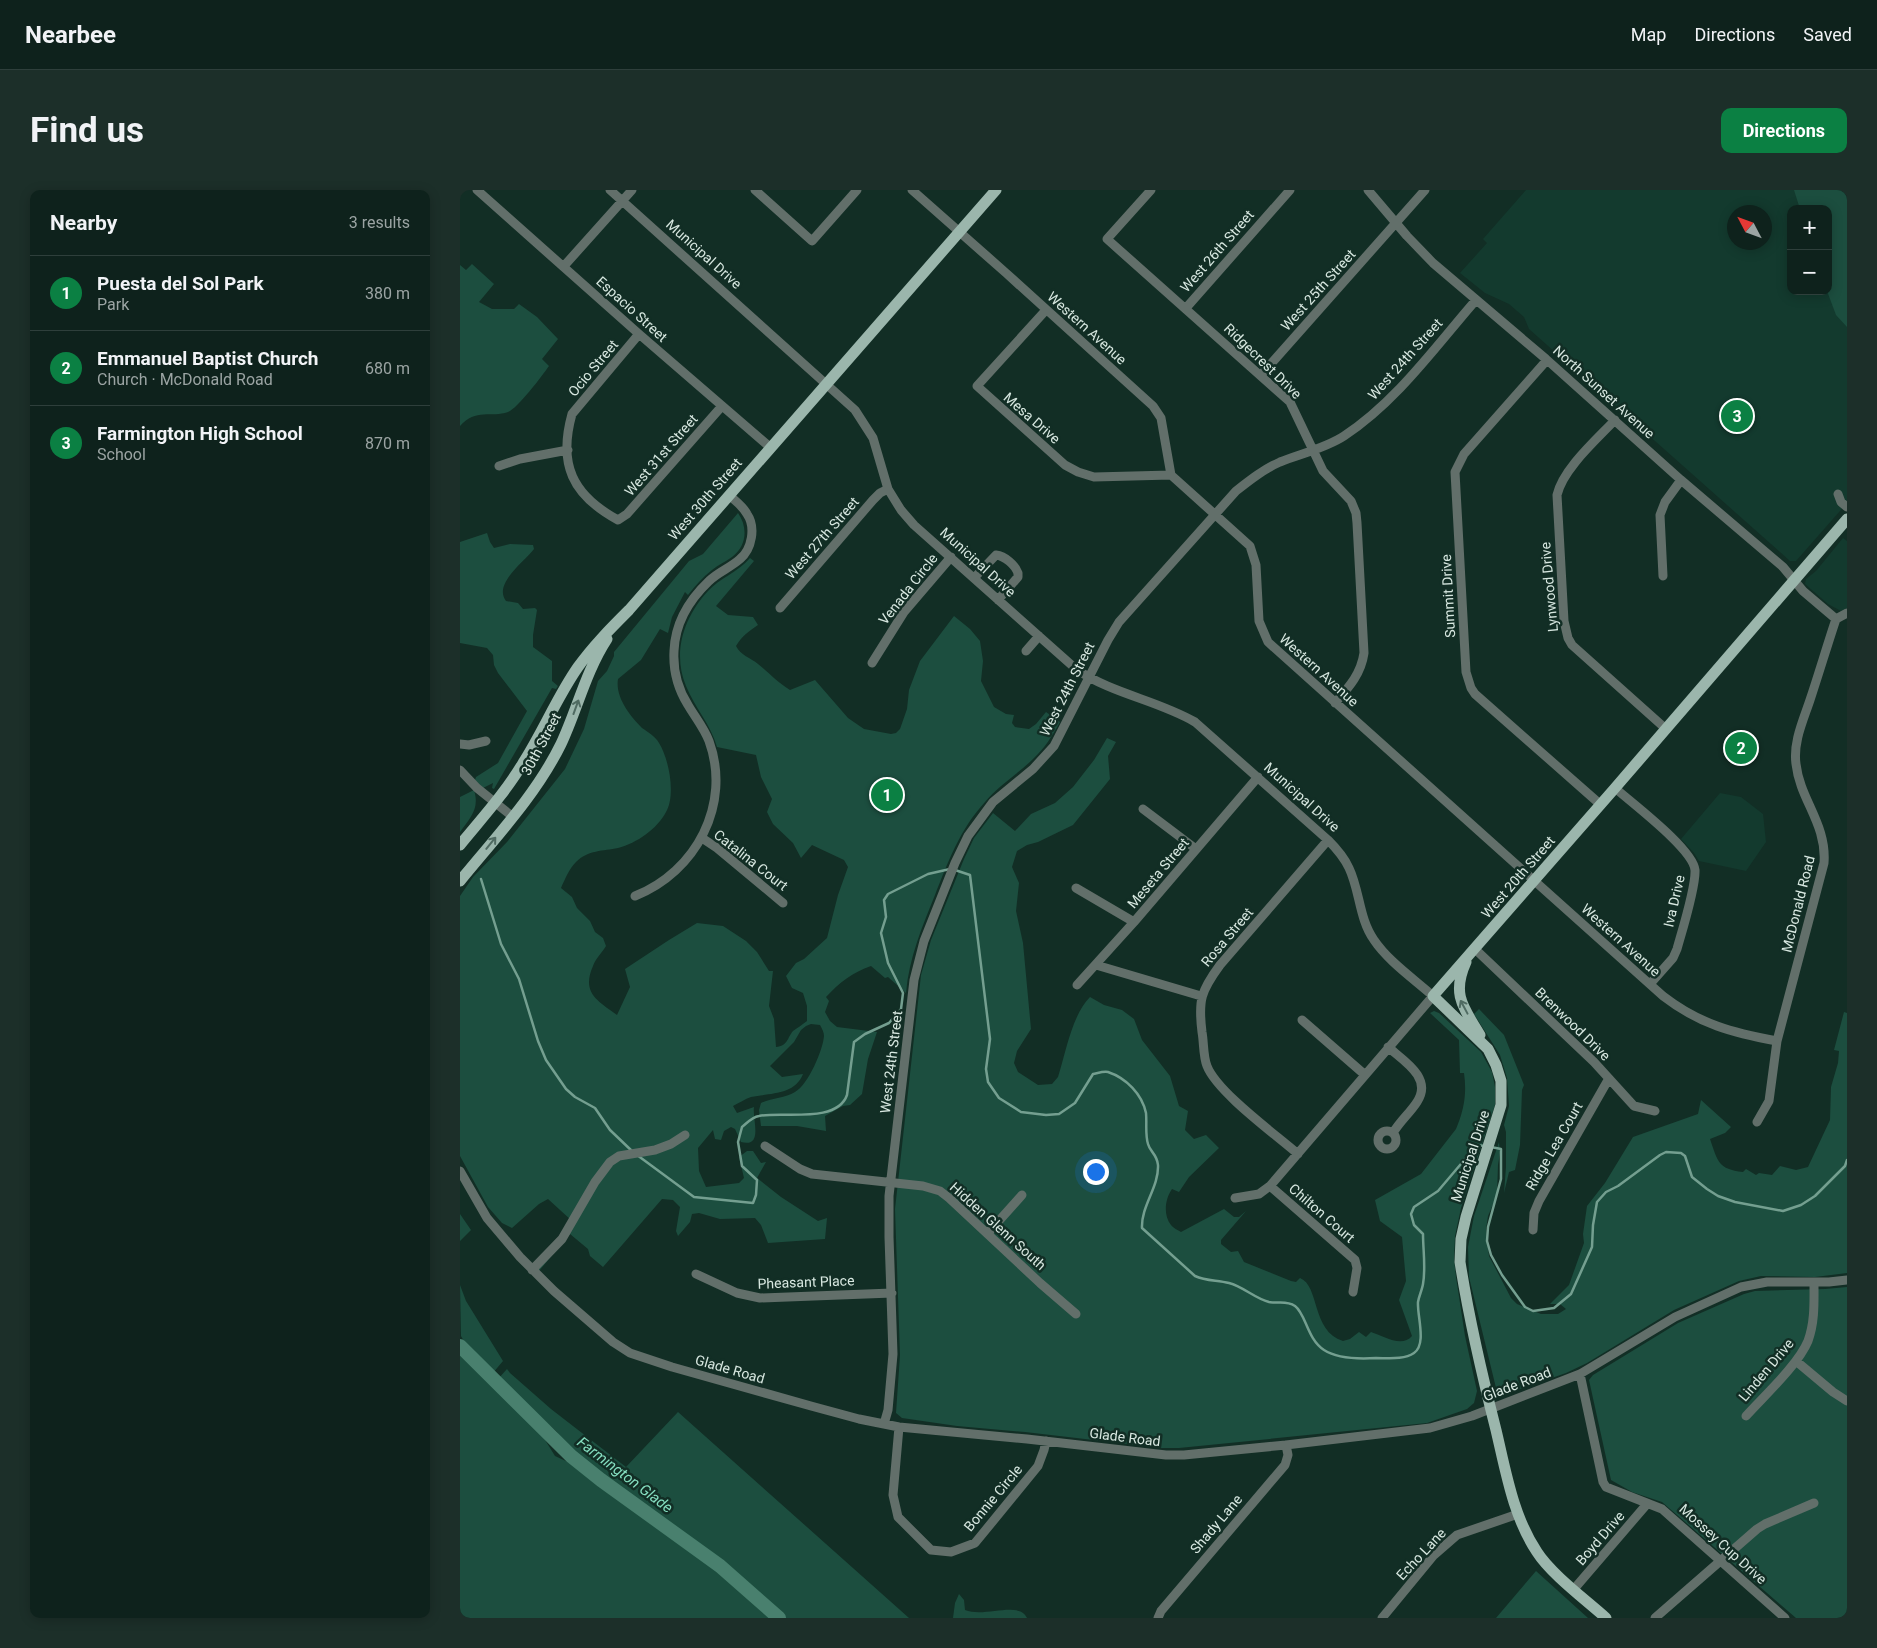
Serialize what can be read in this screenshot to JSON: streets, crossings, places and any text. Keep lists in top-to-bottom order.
{
  "streets": {
    "main road": [
      "Municipal Drive",
      "West 30th Street",
      "30th Street",
      "West 20th Street"
    ],
    "street": [
      "West 26th Street",
      "West 25th Street",
      "Espacio Street",
      "Western Avenue",
      "West 24th Street",
      "Ridgecrest Drive",
      "Ocio Street",
      "North Sunset Avenue",
      "Mesa Drive",
      "West 31st Street",
      "West 27th Street",
      "Lynwood Drive",
      "Venada Circle",
      "Summit Drive",
      "Catalina Court",
      "Meseta Street",
      "Iva Drive",
      "McDonald Road",
      "Rosa Street",
      "Brenwood Drive",
      "Ridge Lea Court",
      "Chilton Court",
      "Hidden Glenn South",
      "Pheasant Place",
      "Glade Road",
      "Linden Drive",
      "Bonnie Circle",
      "Shady Lane",
      "Boyd Drive",
      "Mossey Cup Drive",
      "Echo Lane"
    ]
  },
  "crossings": [
    ["West 26th Street", "Ridgecrest Drive"],
    ["Municipal Drive", "West 24th Street"],
    ["Municipal Drive", "West 30th Street"],
    ["Municipal Drive", "West 27th Street"],
    ["Municipal Drive", "Venada Circle"],
    ["Municipal Drive", "Meseta Street"],
    ["Municipal Drive", "West 20th Street"],
    ["Municipal Drive", "Rosa Street"],
    ["Municipal Drive", "Glade Road"],
    ["Municipal Drive", "Boyd Drive"],
    ["Municipal Drive", "Echo Lane"],
    ["West 25th Street", "Ridgecrest Drive"],
    ["West 25th Street", "North Sunset Avenue"],
    ["Espacio Street", "Ocio Street"],
    ["Espacio Street", "West 31st Street"],
    ["Espacio Street", "West 30th Street"],
    ["Western Avenue", "West 24th Street"],
    ["Western Avenue", "Ridgecrest Drive"],
    ["Western Avenue", "Mesa Drive"],
    ["Western Avenue", "West 30th Street"],
    ["Western Avenue", "West 20th Street"],
    ["Western Avenue", "Iva Drive"],
    ["Western Avenue", "McDonald Road"],
    ["West 24th Street", "Ridgecrest Drive"],
    ["West 24th Street", "North Sunset Avenue"],
    ["West 24th Street", "Hidden Glenn South"],
    ["West 24th Street", "Pheasant Place"],
    ["West 24th Street", "Glade Road"],
    ["Ocio Street", "West 31st Street"],
    ["North Sunset Avenue", "Lynwood Drive"],
    ["North Sunset Avenue", "Summit Drive"],
    ["North Sunset Avenue", "West 20th Street"],
    ["North Sunset Avenue", "McDonald Road"],
    ["West 30th Street", "30th Street"],
    ["Lynwood Drive", "West 20th Street"],
    ["Summit Drive", "West 20th Street"],
    ["West 20th Street", "Iva Drive"],
    ["West 20th Street", "Rosa Street"],
    ["West 20th Street", "Brenwood Drive"],
    ["West 20th Street", "Chilton Court"],
    ["Brenwood Drive", "Ridge Lea Court"],
    ["Glade Road", "Linden Drive"],
    ["Glade Road", "Bonnie Circle"],
    ["Glade Road", "Shady Lane"],
    ["Glade Road", "Mossey Cup Drive"],
    ["Boyd Drive", "Mossey Cup Drive"]
  ],
  "one_way": ["30th Street"],
  "water": ["Farmington Glade"],
  "north": "top left",
  "page": {
    "header": "Nearbee",
    "nav": ["Map", "Directions", "Saved"],
    "buttons": "Directions",
    "title": "Find us",
    "heading": ["Nearby", "3 results"],
    "map_buttons": ["+", "−"],
    "list": [
      {
        "mark": "1",
        "name": "Puesta del Sol Park",
        "note": "Park",
        "value": "380 m"
      },
      {
        "mark": "2",
        "name": "Emmanuel Baptist Church",
        "note": "Church · McDonald Road",
        "value": "680 m"
      },
      {
        "mark": "3",
        "name": "Farmington High School",
        "note": "School",
        "value": "870 m"
      }
    ],
    "pins": ["3", "2", "1"]
  }
}
